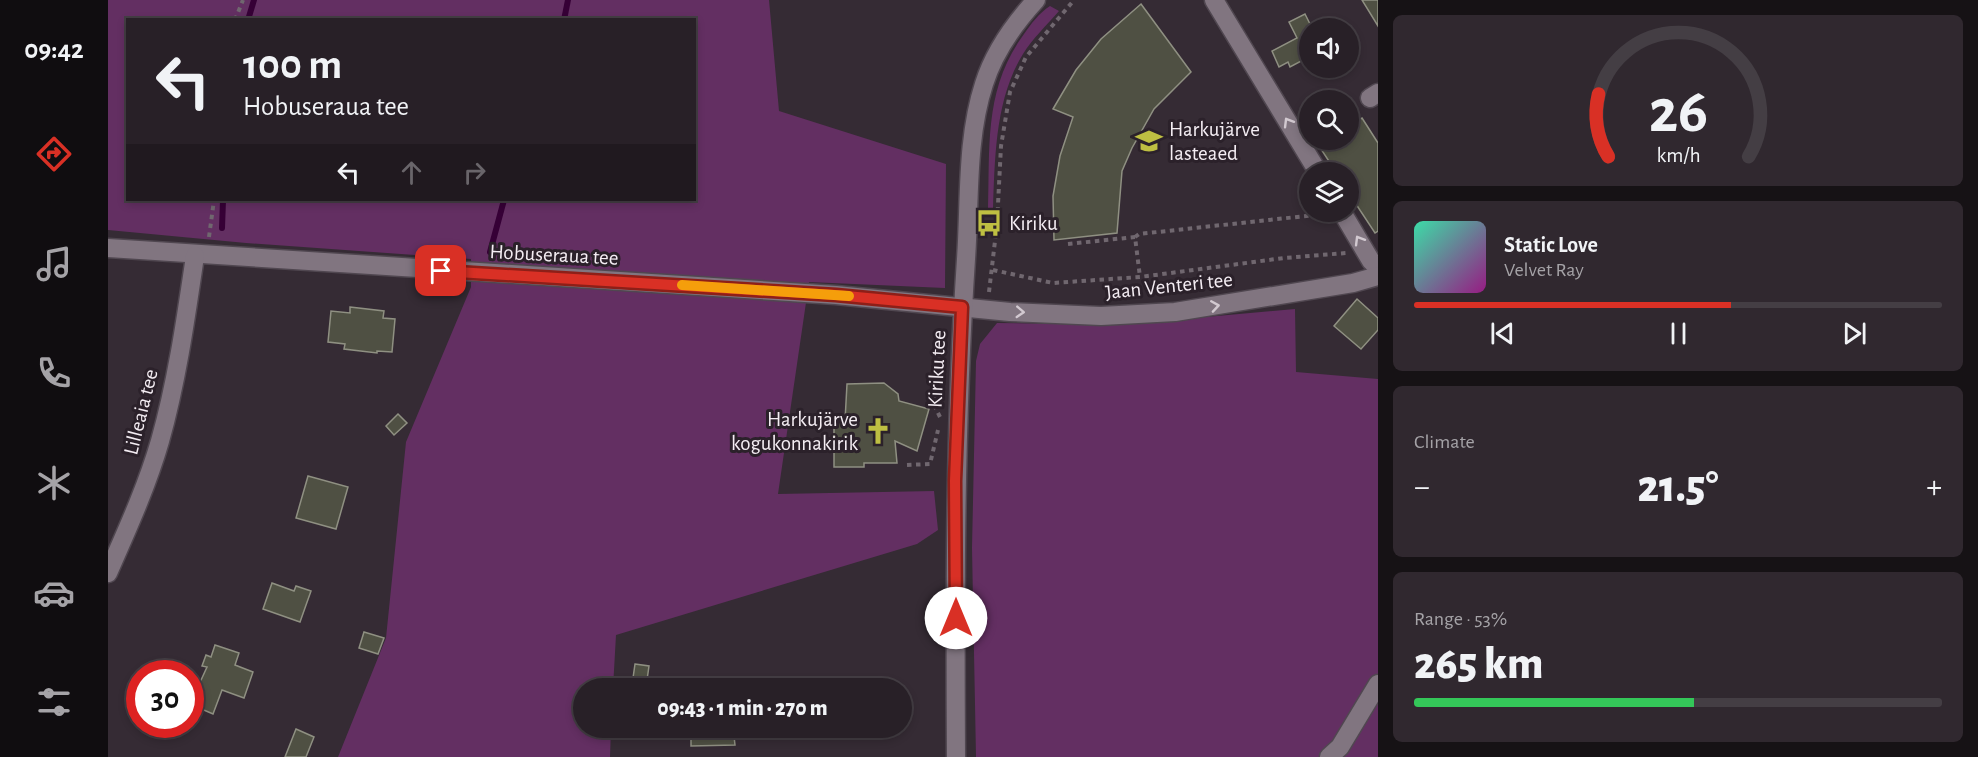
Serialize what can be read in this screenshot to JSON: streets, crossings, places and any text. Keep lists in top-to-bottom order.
{
  "streets": {
    "street": [
      "Hobuseraua tee",
      "Jaan Venteri tee",
      "Kiriku tee",
      "Lilleaia tee"
    ]
  },
  "crossings": [
    ["Hobuseraua tee", "Jaan Venteri tee"],
    ["Hobuseraua tee", "Kiriku tee"],
    ["Hobuseraua tee", "Lilleaia tee"],
    ["Jaan Venteri tee", "Kiriku tee"]
  ],
  "one_way": ["Jaan Venteri tee"],
  "places": {
    "school or university": ["Harkujärve lasteaed"],
    "bus stop": ["Kiriku"],
    "church": ["Harkujärve kogukonnakirik"]
  },
  "page": {
    "tabs": "09:42",
    "turn": ["100 m", "Hobuseraua tee"],
    "song": ["Static Love", "Velvet Ray"],
    "tile": [
      "Climate",
      ["Range · 53%", "265 km"]
    ],
    "heat": ["−", "21.5°", "+"],
    "limit": "30",
    "trip": "09:43 · 1 min · 270 m",
    "gauge": ["26", "km/h"]
  }
}
